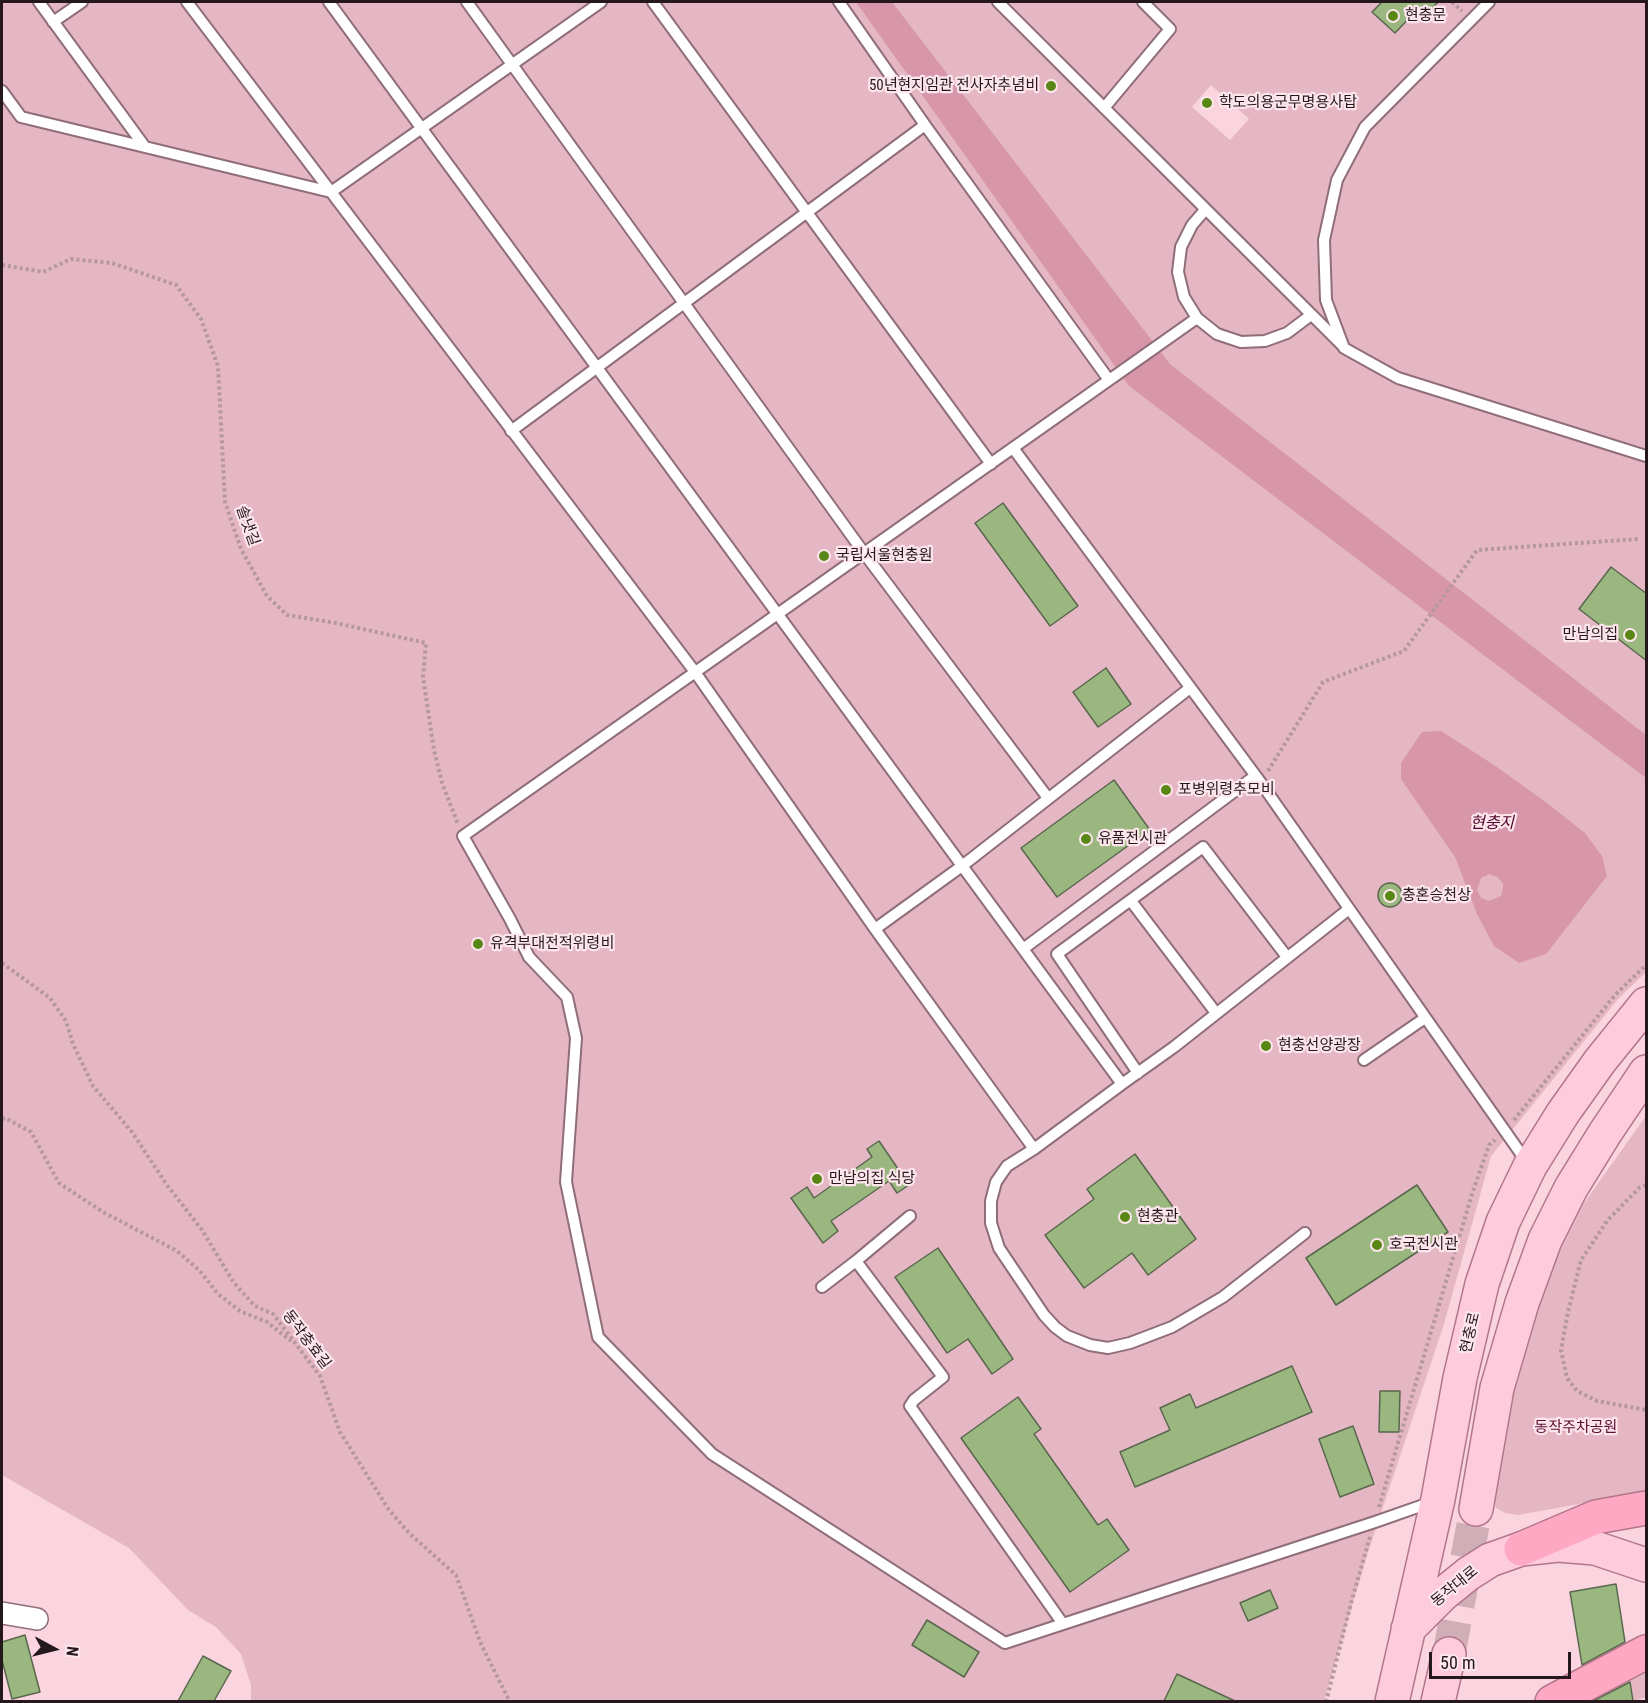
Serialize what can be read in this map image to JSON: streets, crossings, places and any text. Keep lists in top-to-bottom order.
{
  "streets": {
    "main road": ["현충로", "동작대로"],
    "path": ["솔냇길", "동작충효길"]
  },
  "crossings": [
    ["현충로", "동작대로"]
  ],
  "water": ["현충지"],
  "parks": ["동작주차공원"],
  "places": [
    "현충문",
    "50년현지임관 전사자추념비",
    "학도의용군무명용사탑",
    "국립서울현충원",
    "만남의집",
    "포병위령추모비",
    "유품전시관",
    "충혼승천상",
    "유격부대전적위령비",
    "현충선양광장",
    "만남의집 식당",
    "현충관",
    "호국전시관"
  ],
  "scale_bar": "50 m",
  "north": "right"
}
